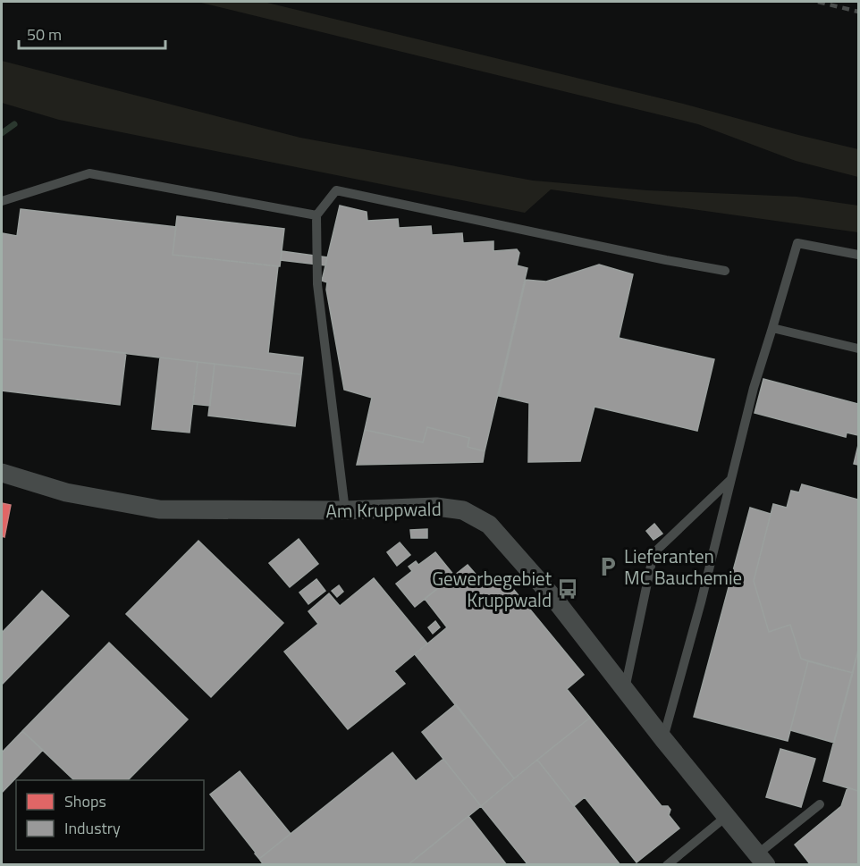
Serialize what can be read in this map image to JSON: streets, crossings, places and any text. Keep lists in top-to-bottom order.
{
  "streets": {
    "street": ["Am Kruppwald"]
  },
  "places": {
    "parking": ["Lieferanten MC Bauchemie"],
    "bus stop": ["Gewerbegebiet Kruppwald"]
  },
  "legend": ["Shops", "Industry"],
  "scale_bar": "50 m"
}
